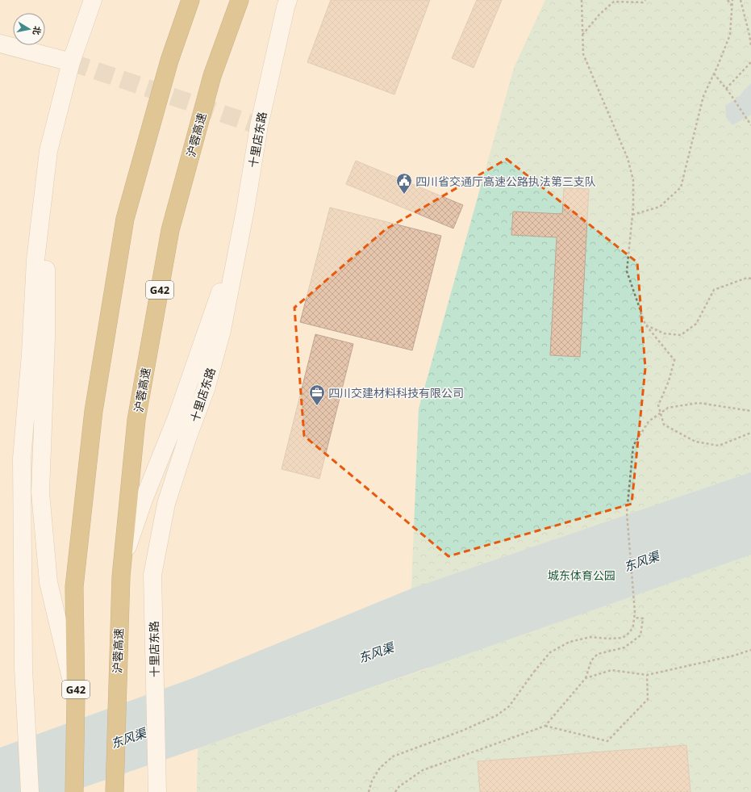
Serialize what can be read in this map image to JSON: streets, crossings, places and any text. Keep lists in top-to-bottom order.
{
  "streets": {
    "highway": ["沪蓉高速", "G42"],
    "street": ["十里店东路"]
  },
  "water": ["东风渠"],
  "parks": ["城东体育公园"],
  "places": {
    "public building": ["四川省交通厅高速公路执法第三支队"],
    "office": ["四川交建材料科技有限公司"]
  },
  "north": "right"
}
